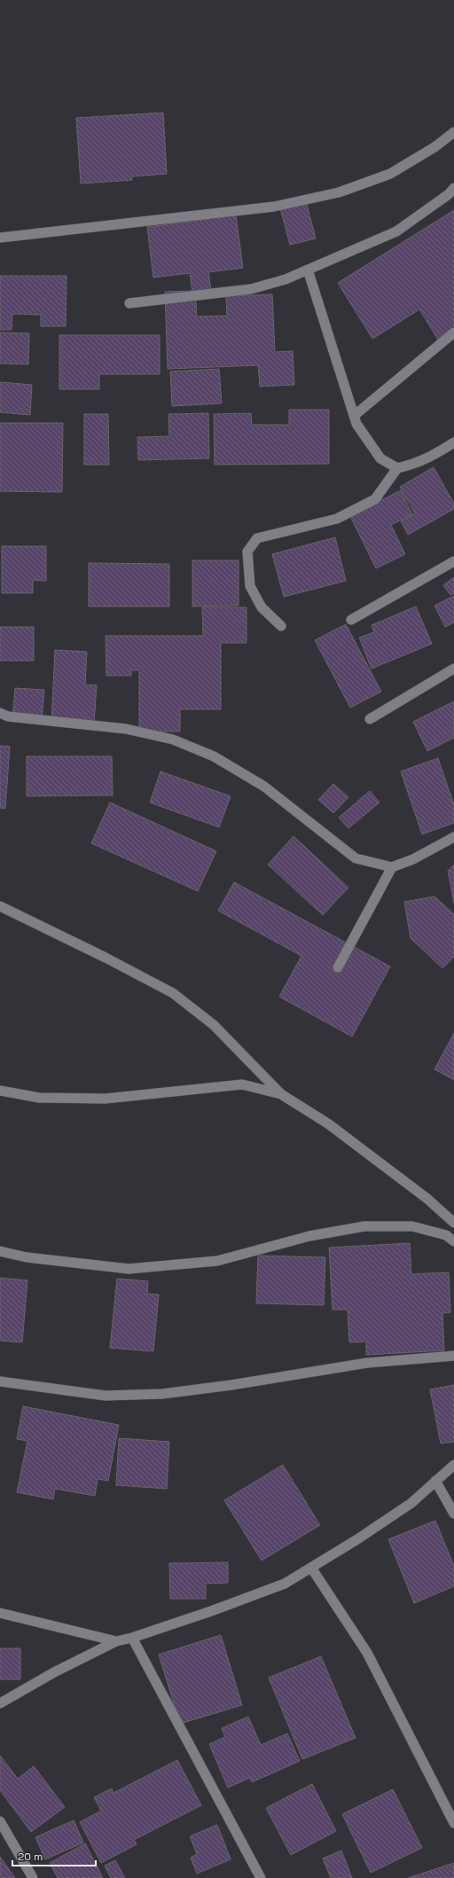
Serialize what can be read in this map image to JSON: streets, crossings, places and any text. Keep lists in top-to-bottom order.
{
  "scale_bar": "20 m"
}
